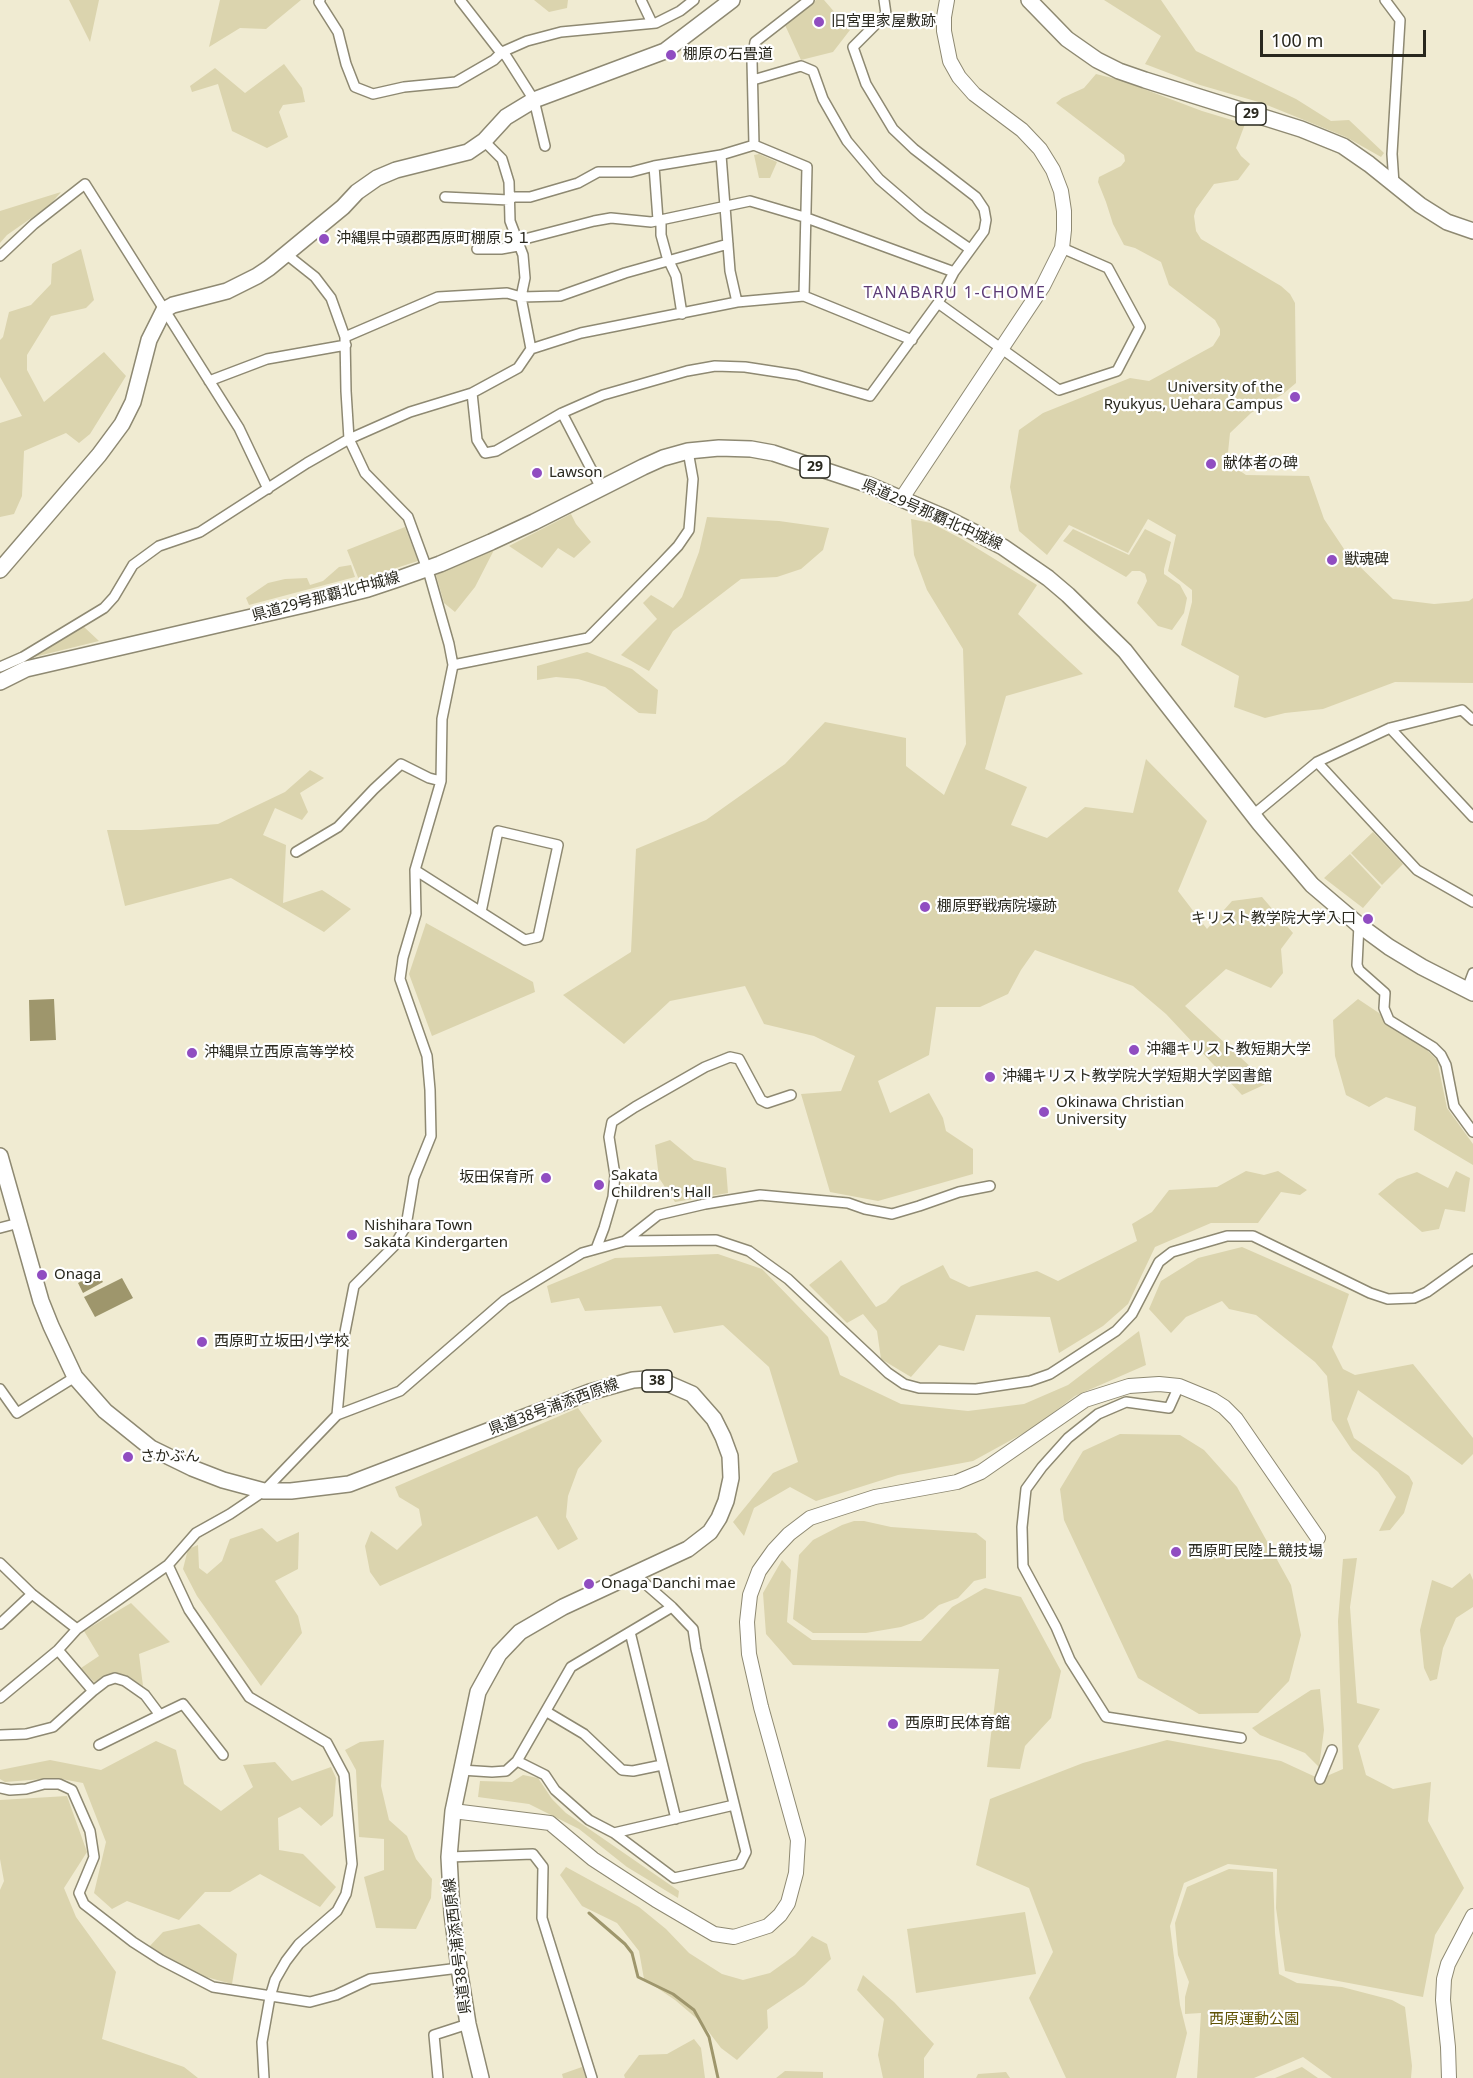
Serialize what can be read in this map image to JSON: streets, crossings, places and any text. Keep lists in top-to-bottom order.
{
  "streets": {
    "main road": [
      "29",
      "県道29号那覇北中城線",
      "38",
      "県道38号浦添西原線"
    ]
  },
  "districts": ["TANABARU 1-CHOME"],
  "parks": ["西原運動公園"],
  "places": [
    "旧宮里家屋敷跡",
    "棚原の石畳道",
    "沖縄県中頭郡西原町棚原５１",
    "University of the Ryukyus, Uehara Campus",
    "献体者の碑",
    "Lawson",
    "獣魂碑",
    "棚原野戦病院壕跡",
    "キリスト教学院大学入口",
    "沖繩キリスト教短期大学",
    "沖縄県立西原高等学校",
    "沖縄キリスト教学院大学短期大学図書館",
    "Okinawa Christian University",
    "坂田保育所",
    "Sakata Children's Hall",
    "Nishihara Town Sakata Kindergarten",
    "Onaga",
    "西原町立坂田小学校",
    "さかぶん",
    "西原町民陸上競技場",
    "Onaga Danchi mae",
    "西原町民体育館"
  ],
  "scale_bar": "100 m"
}
